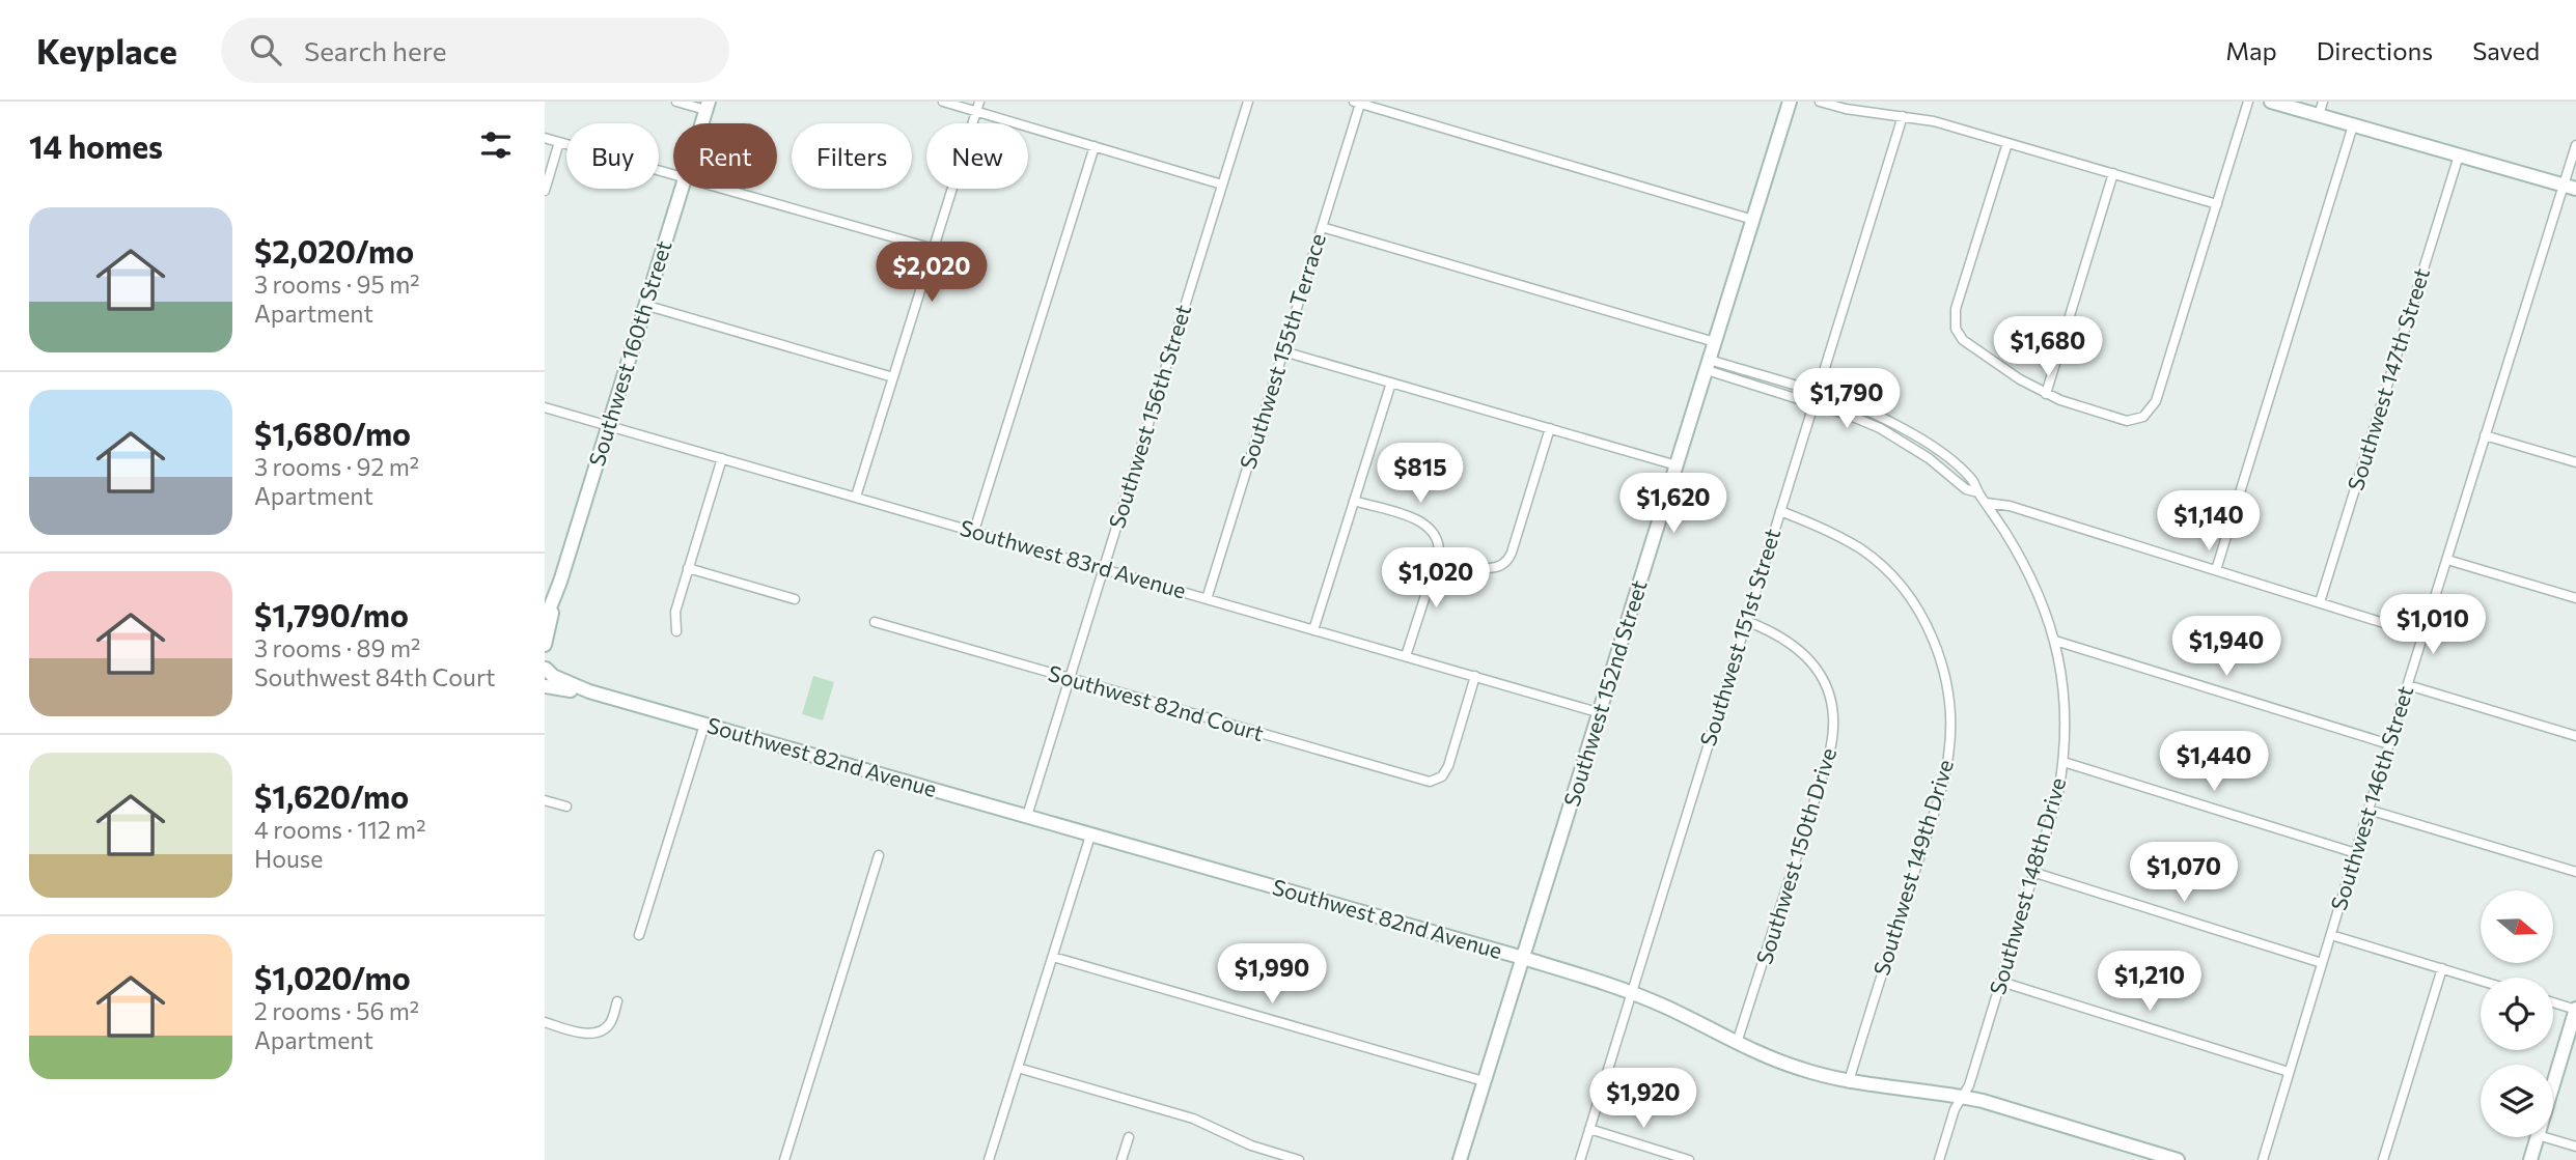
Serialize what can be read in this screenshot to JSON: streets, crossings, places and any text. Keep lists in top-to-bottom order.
{
  "streets": {
    "street": [
      "Southwest 155th Terrace",
      "Southwest 160th Street",
      "Southwest 147th Street",
      "Southwest 156th Street",
      "Southwest 83rd Avenue",
      "Southwest 151st Street",
      "Southwest 152nd Street",
      "Southwest 82nd Court",
      "Southwest 82nd Avenue",
      "Southwest 146th Street",
      "Southwest 150th Drive",
      "Southwest 149th Drive",
      "Southwest 148th Drive"
    ]
  },
  "crossings": [
    ["Southwest 155th Terrace", "Southwest 83rd Avenue"],
    ["Southwest 160th Street", "Southwest 83rd Avenue"],
    ["Southwest 156th Street", "Southwest 83rd Avenue"],
    ["Southwest 156th Street", "Southwest 82nd Court"],
    ["Southwest 156th Street", "Southwest 82nd Avenue"],
    ["Southwest 83rd Avenue", "Southwest 152nd Street"],
    ["Southwest 83rd Avenue", "Southwest 82nd Court"],
    ["Southwest 151st Street", "Southwest 82nd Avenue"],
    ["Southwest 151st Street", "Southwest 150th Drive"],
    ["Southwest 151st Street", "Southwest 149th Drive"],
    ["Southwest 151st Street", "Southwest 148th Drive"],
    ["Southwest 152nd Street", "Southwest 82nd Avenue"],
    ["Southwest 152nd Street", "Southwest 148th Drive"],
    ["Southwest 82nd Avenue", "Southwest 150th Drive"],
    ["Southwest 82nd Avenue", "Southwest 149th Drive"],
    ["Southwest 82nd Avenue", "Southwest 148th Drive"]
  ],
  "north": "right",
  "page": {
    "header": "Keyplace",
    "search": "Search here",
    "nav": ["Map", "Directions", "Saved"],
    "heading": "14 homes",
    "chip": [
      "Buy",
      "Rent",
      "Filters",
      "New"
    ],
    "list": [
      {
        "name": "$2,020/mo",
        "note": "3 rooms · 95 m² · Apartment"
      },
      {
        "name": "$1,680/mo",
        "note": "3 rooms · 92 m² · Apartment"
      },
      {
        "name": "$1,790/mo",
        "note": "3 rooms · 89 m² · Southwest 84th Court"
      },
      {
        "name": "$1,620/mo",
        "note": "4 rooms · 112 m² · House"
      },
      {
        "name": "$1,020/mo",
        "note": "2 rooms · 56 m² · Apartment"
      }
    ],
    "price": [
      "$2,020",
      "$1,680",
      "$1,790",
      "$815",
      "$1,620",
      "$1,140",
      "$1,020",
      "$1,010",
      "$1,940",
      "$1,440",
      "$1,070",
      "$1,990",
      "$1,210",
      "$1,920"
    ]
  }
}
